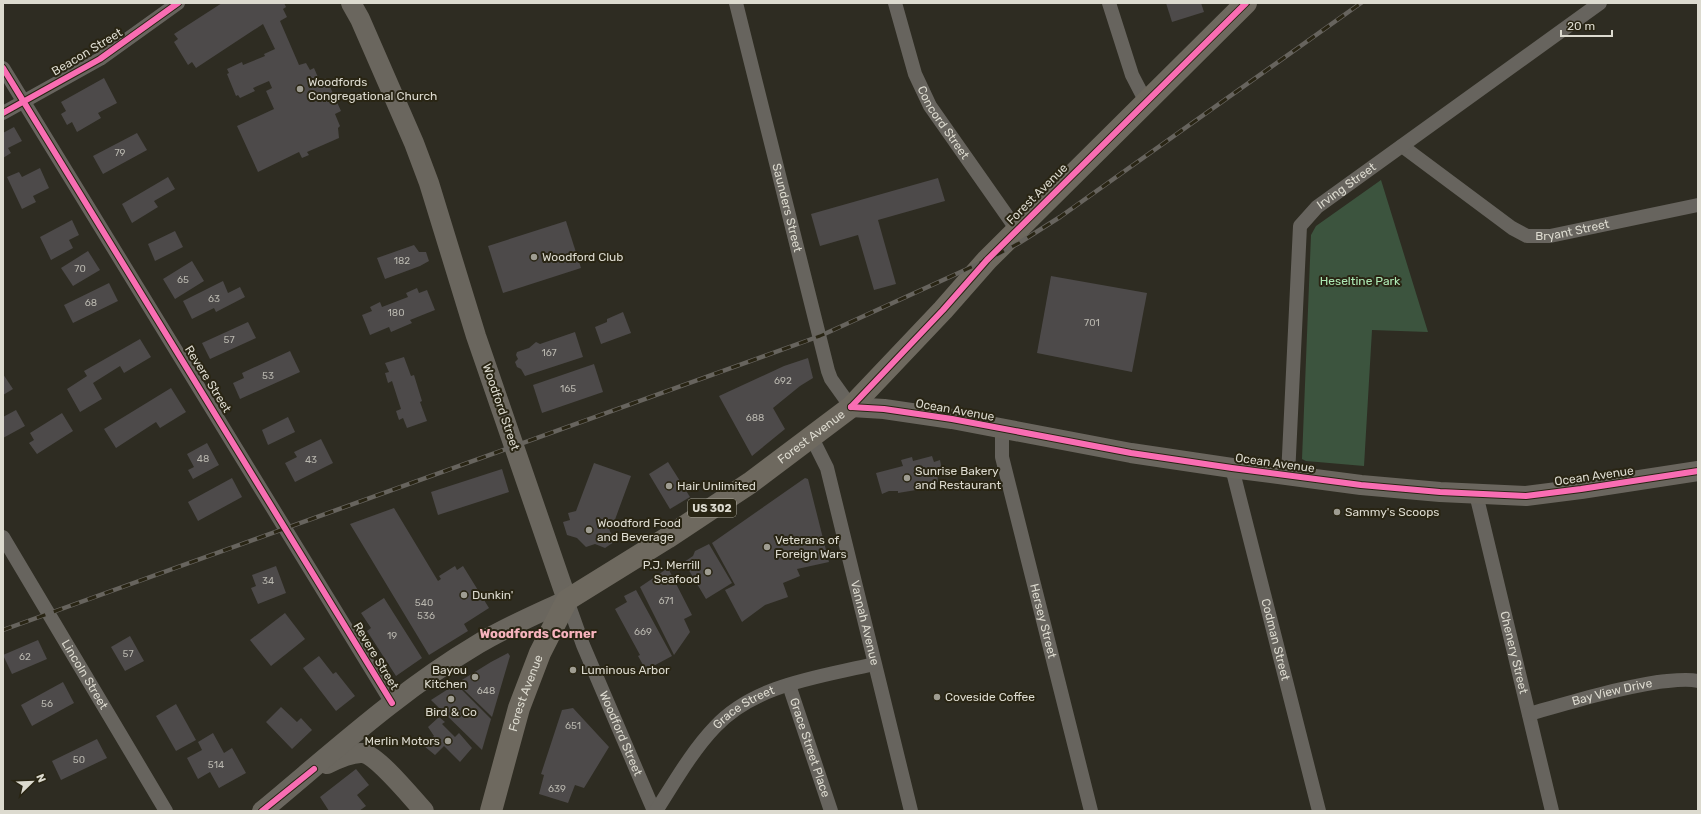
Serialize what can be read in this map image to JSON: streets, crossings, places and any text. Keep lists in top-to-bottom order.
{
  "streets": {
    "highway": ["Forest Avenue", "US 302"],
    "main road": ["Woodford Street", "Ocean Avenue"],
    "street": [
      "Beacon Street",
      "Concord Street",
      "Irving Street",
      "Saunders Street",
      "Bryant Street",
      "Revere Street",
      "Hersey Street",
      "Vannah Avenue",
      "Codman Street",
      "Chenery Street",
      "Lincoln Street",
      "Bay View Drive",
      "Grace Street",
      "Grace Street Place"
    ]
  },
  "crossings": [
    ["Beacon Street", "Revere Street"],
    ["Concord Street", "Forest Avenue"],
    ["Irving Street", "Bryant Street"],
    ["Irving Street", "Ocean Avenue"],
    ["Forest Avenue", "Saunders Street"],
    ["Forest Avenue", "Woodford Street"],
    ["Forest Avenue", "Ocean Avenue"],
    ["Forest Avenue", "Vannah Avenue"],
    ["Saunders Street", "Ocean Avenue"],
    ["Woodford Street", "Grace Street"],
    ["Ocean Avenue", "Hersey Street"],
    ["Ocean Avenue", "Codman Street"],
    ["Ocean Avenue", "Chenery Street"],
    ["Vannah Avenue", "Grace Street"],
    ["Chenery Street", "Bay View Drive"],
    ["Grace Street", "Grace Street Place"]
  ],
  "districts": ["Woodfords Corner"],
  "parks": ["Heseltine Park"],
  "places": [
    "Woodfords Congregational Church",
    "Woodford Club",
    "Sunrise Bakery and Restaurant",
    "Hair Unlimited",
    "Sammy's Scoops",
    "Woodford Food and Beverage",
    "Veterans of Foreign Wars",
    "P.J. Merrill Seafood",
    "Dunkin'",
    "Luminous Arbor",
    "Bayou Kitchen",
    "Coveside Coffee",
    "Bird & Co",
    "Merlin Motors"
  ],
  "house_numbers": [
    "79",
    "182",
    "70",
    "65",
    "63",
    "68",
    "180",
    "701",
    "57",
    "167",
    "53",
    "692",
    "165",
    "688",
    "48",
    "43",
    "34",
    "671",
    "540",
    "536",
    "669",
    "19",
    "57",
    "62",
    "648",
    "56",
    "651",
    "50",
    "514",
    "639"
  ],
  "scale_bar": "20 m",
  "north": "top right"
}
